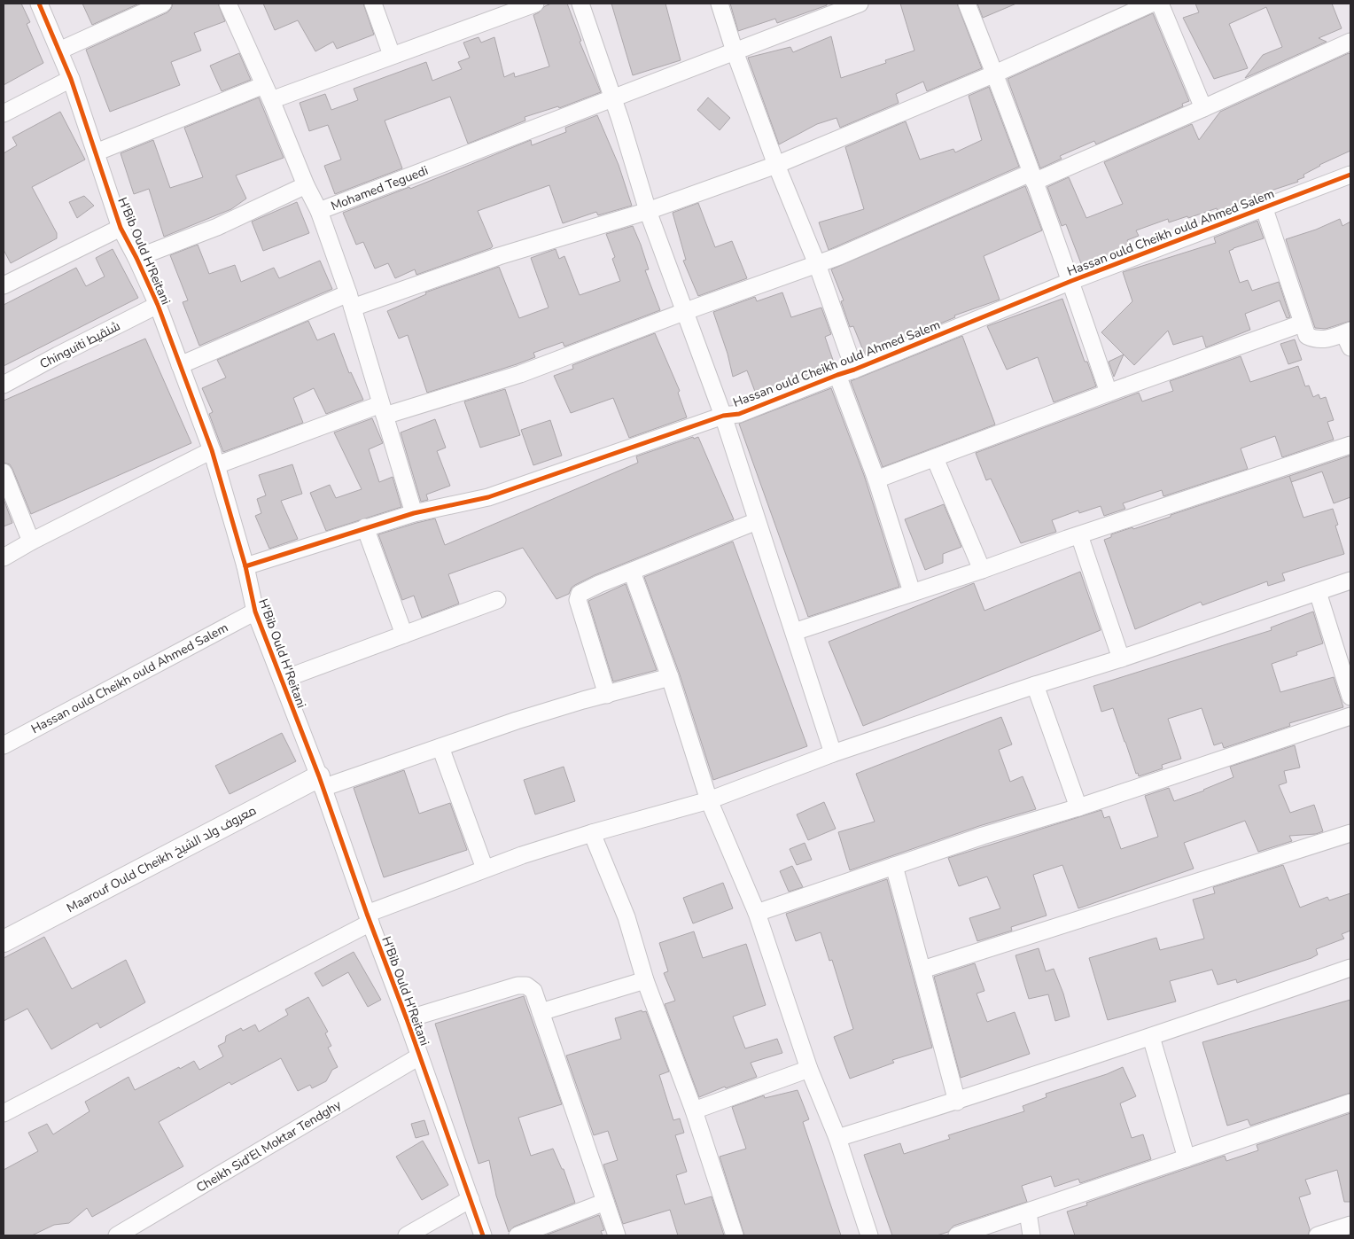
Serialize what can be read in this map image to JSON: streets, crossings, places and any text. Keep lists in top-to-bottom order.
{
  "streets": {
    "street": [
      "Mohamed Teguedi",
      "Hassan ould Cheikh ould Ahmed Salem",
      "H'Bib Ould H'Reitani",
      "Chinguiti شنقيط",
      "Maarouf Ould Cheikh معروف ولد الشيخ",
      "Cheikh Sid'El Moktar Tendghy"
    ]
  },
  "crossings": [
    ["Hassan ould Cheikh ould Ahmed Salem", "H'Bib Ould H'Reitani"],
    ["H'Bib Ould H'Reitani", "Chinguiti شنقيط"],
    ["H'Bib Ould H'Reitani", "Maarouf Ould Cheikh معروف ولد الشيخ"],
    ["H'Bib Ould H'Reitani", "Cheikh Sid'El Moktar Tendghy"]
  ]
}
